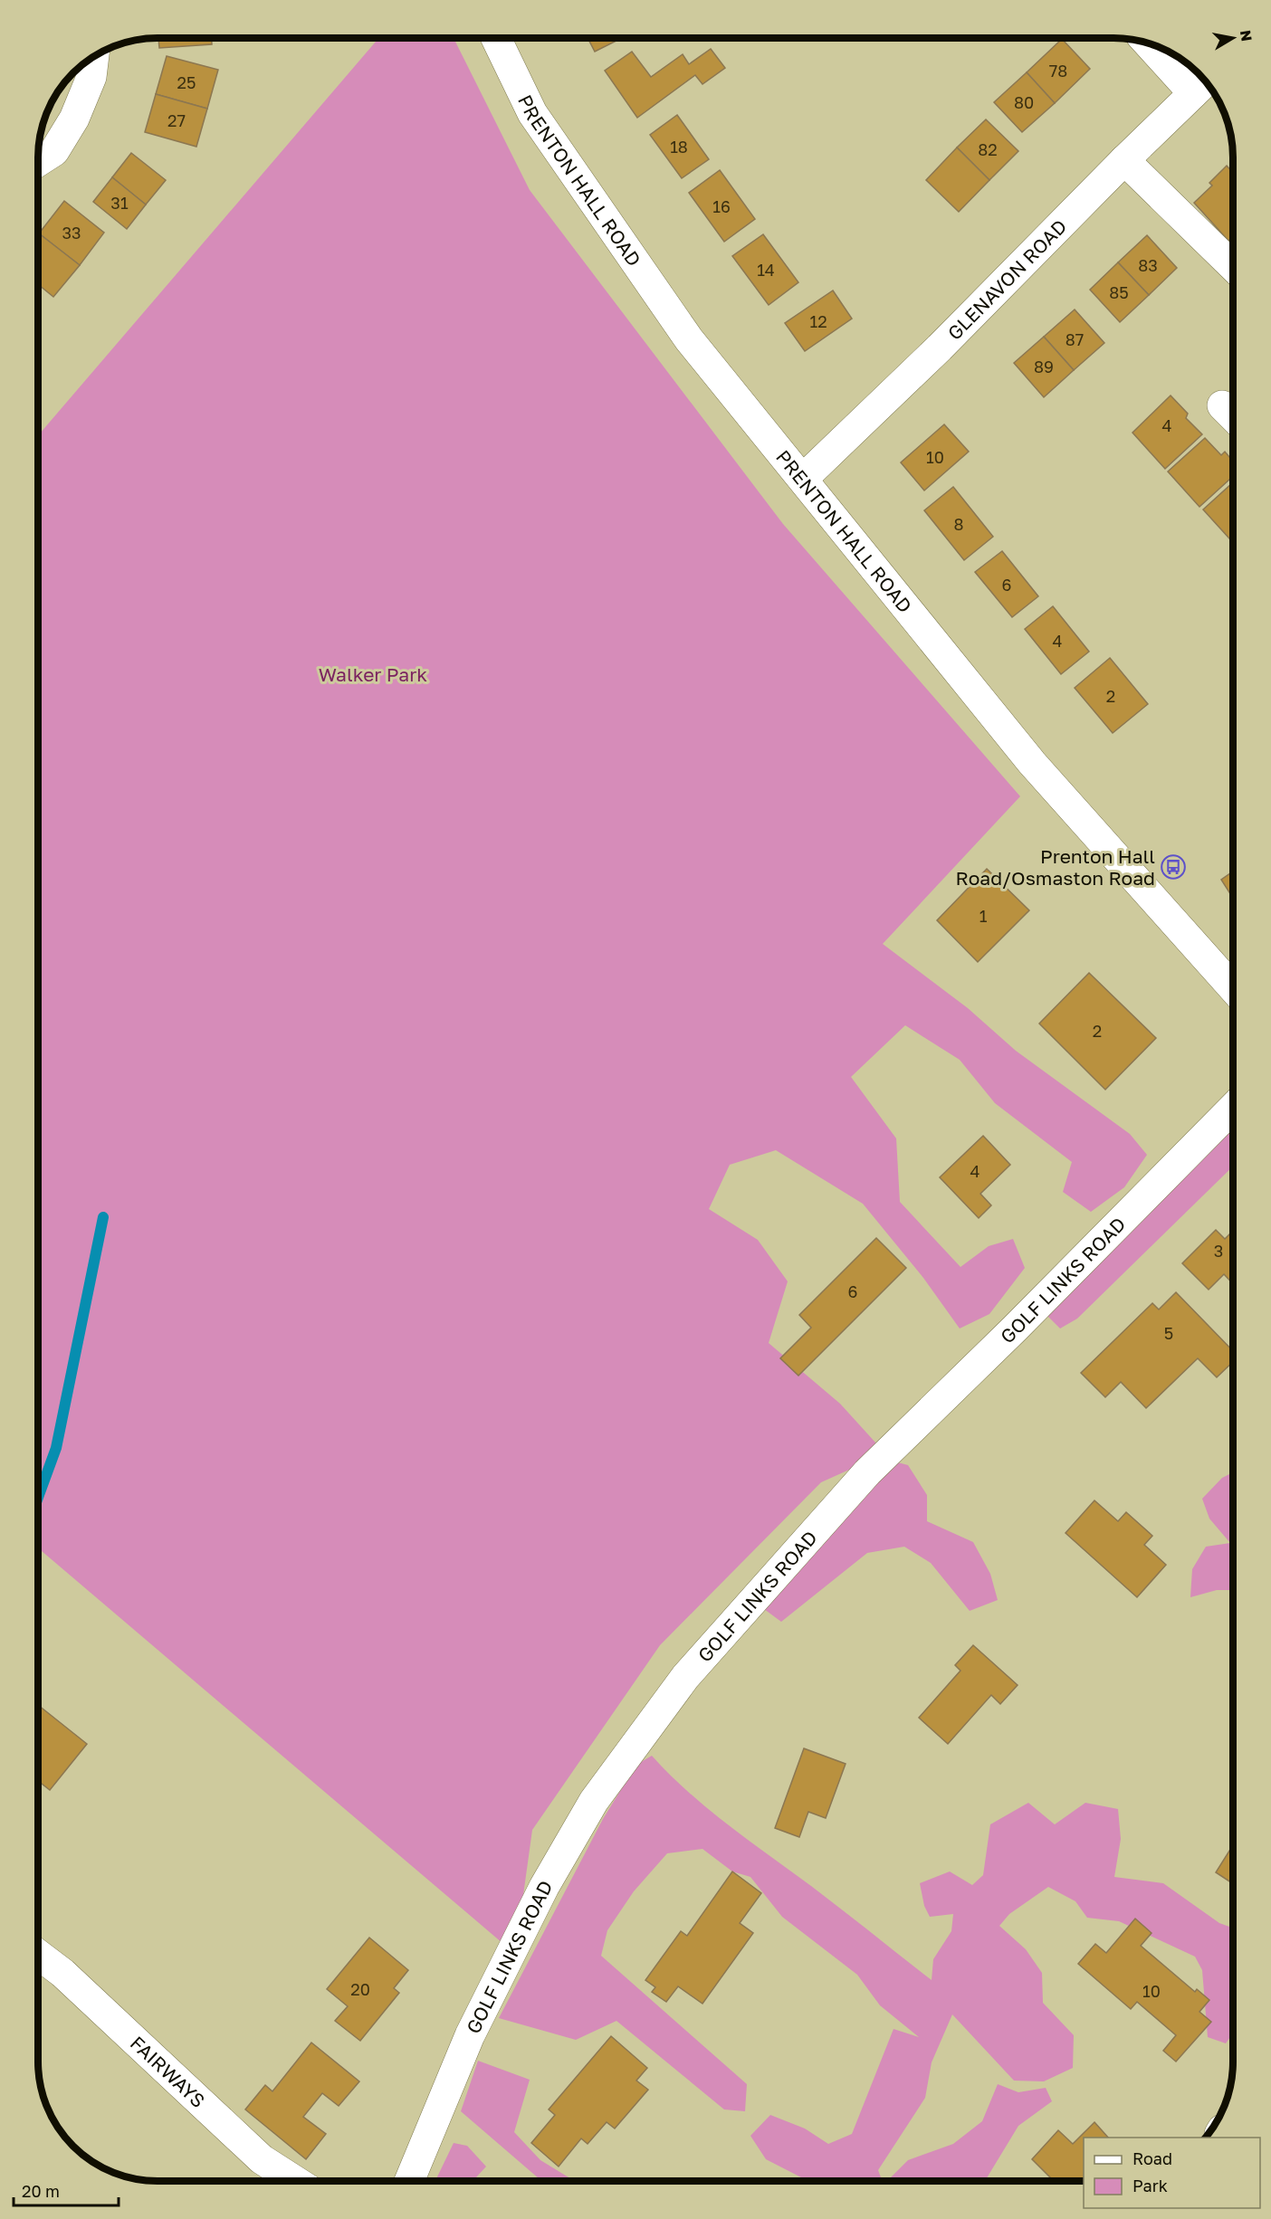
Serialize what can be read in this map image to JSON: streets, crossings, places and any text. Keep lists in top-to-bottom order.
{
  "streets": {
    "street": [
      "PRENTON HALL ROAD",
      "GLENAVON ROAD",
      "GOLF LINKS ROAD",
      "FAIRWAYS"
    ]
  },
  "crossings": [
    ["PRENTON HALL ROAD", "GLENAVON ROAD"]
  ],
  "parks": ["Walker Park"],
  "places": {
    "bus stop": ["Prenton Hall Road/Osmaston Road"]
  },
  "house_numbers": [
    "78",
    "25",
    "80",
    "27",
    "18",
    "82",
    "31",
    "16",
    "33",
    "83",
    "14",
    "85",
    "12",
    "87",
    "89",
    "4",
    "10",
    "8",
    "6",
    "4",
    "2",
    "1",
    "2",
    "4",
    "3",
    "6",
    "5",
    "20",
    "10"
  ],
  "legend": ["Road", "Park"],
  "scale_bar": "20 m",
  "north": "right"
}
